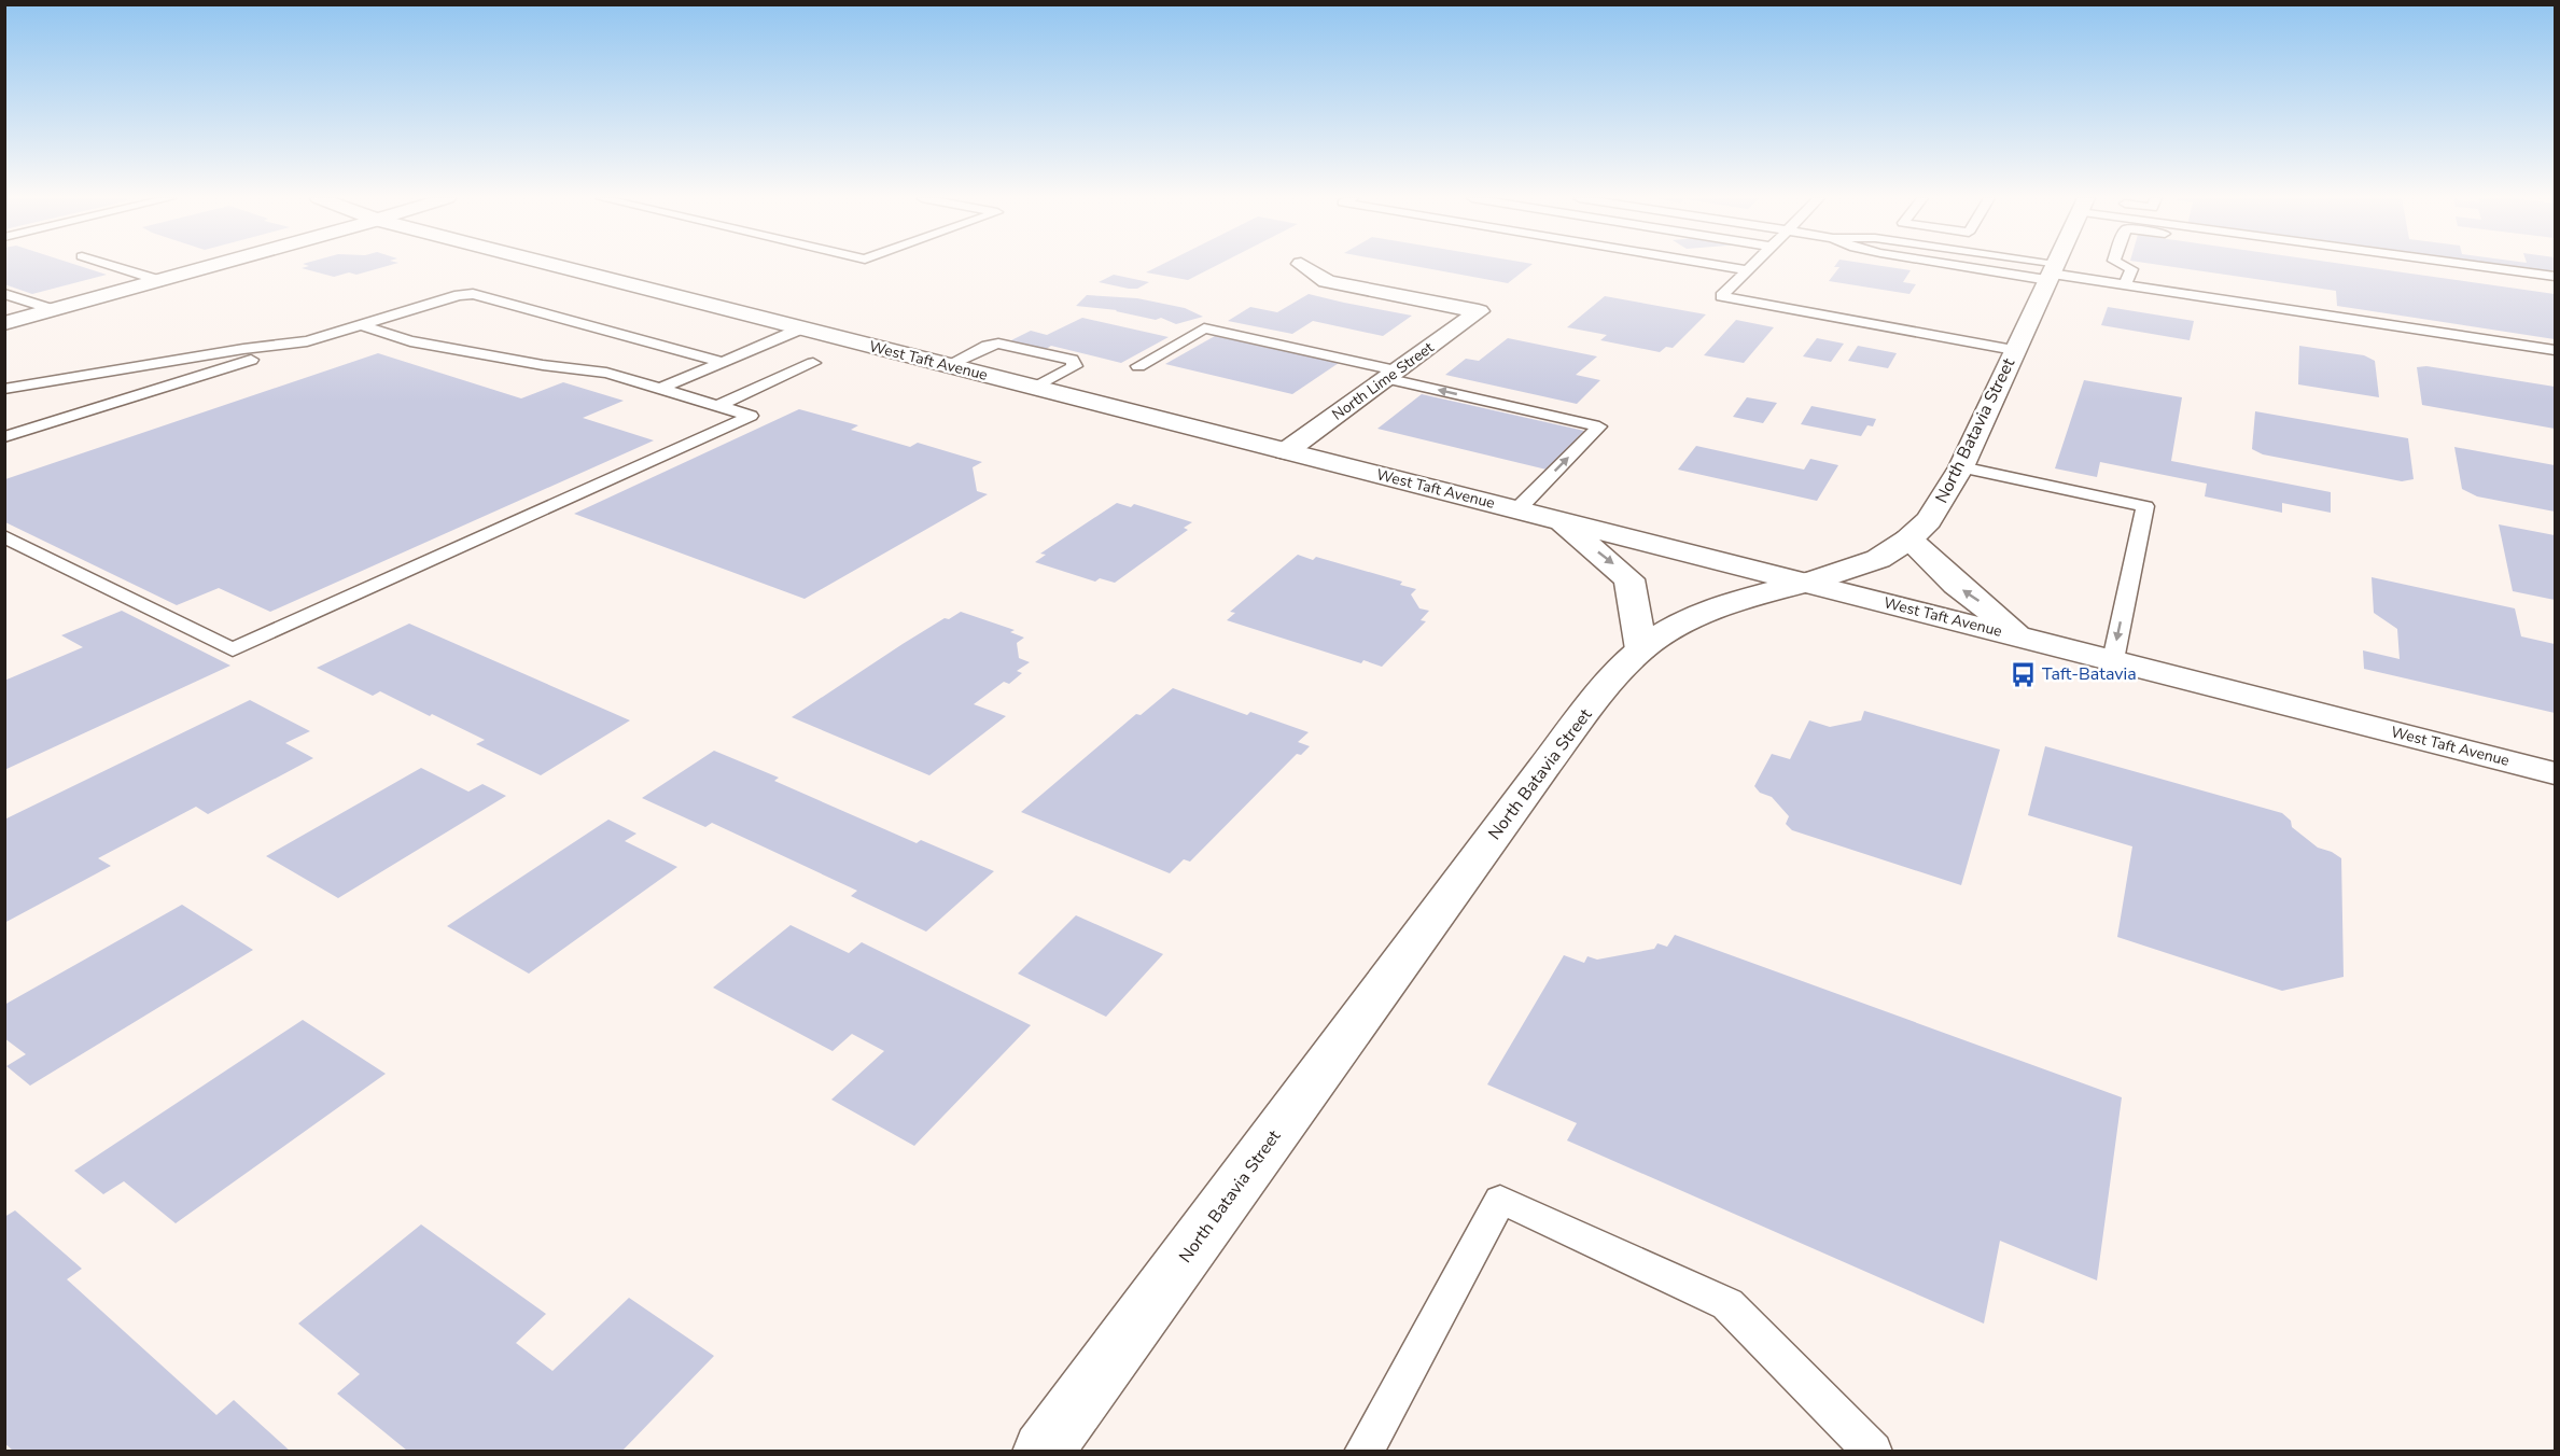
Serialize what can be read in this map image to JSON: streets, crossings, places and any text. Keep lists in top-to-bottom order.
{
  "streets": {
    "main road": ["West Taft Avenue", "North Lime Street", "North Batavia Street"]
  },
  "crossings": [
    ["West Taft Avenue", "North Lime Street"],
    ["West Taft Avenue", "North Batavia Street"]
  ],
  "places": {
    "bus stop": ["Taft-Batavia"]
  }
}
